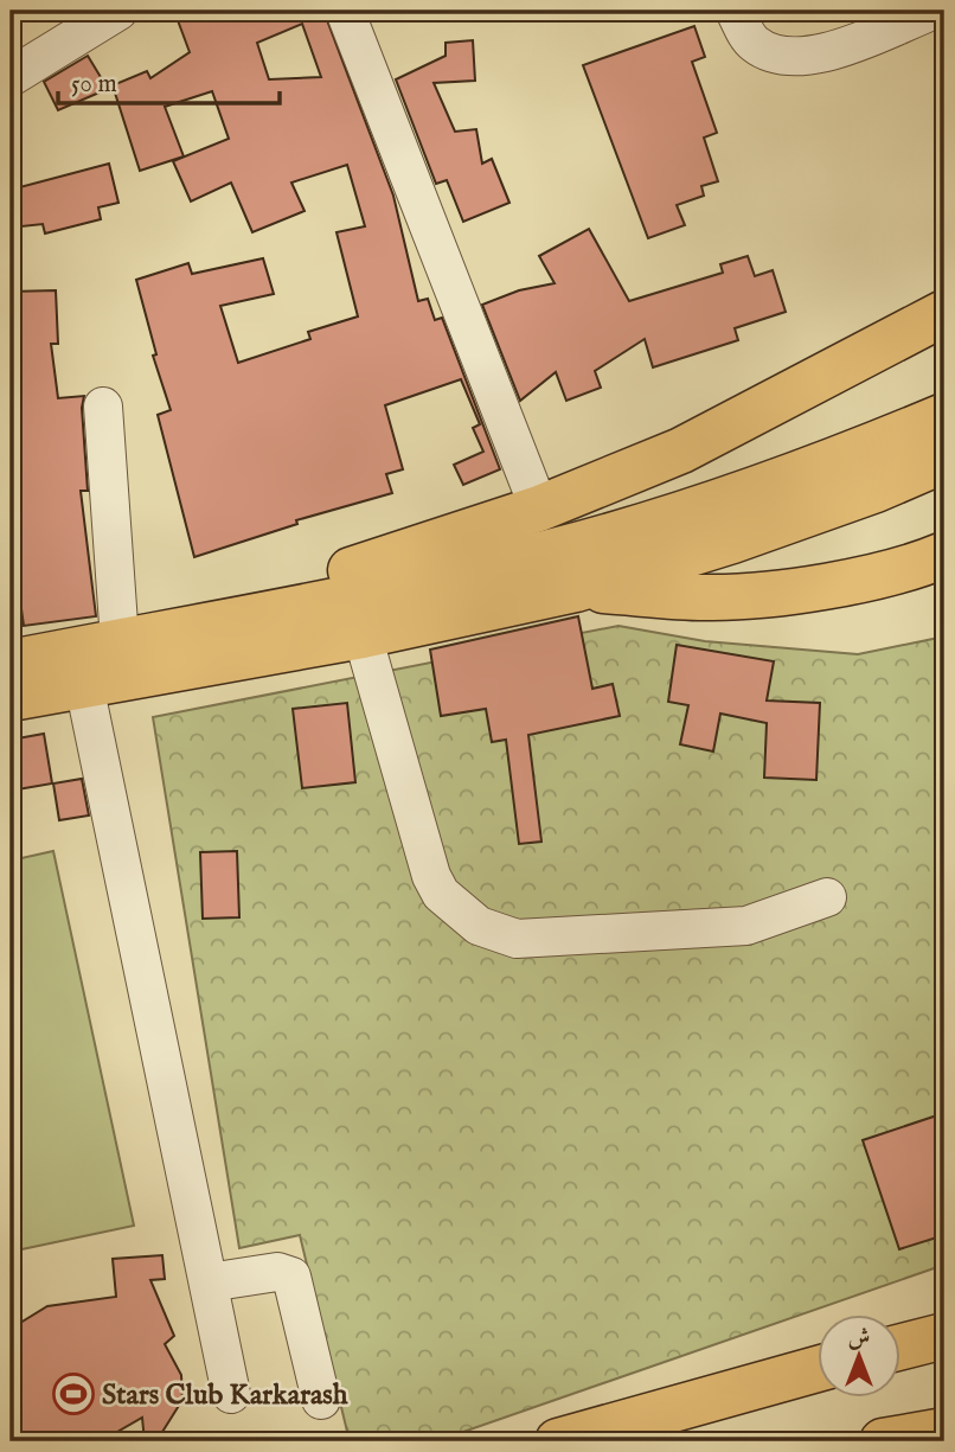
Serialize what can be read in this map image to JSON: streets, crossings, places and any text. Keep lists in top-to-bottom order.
{
  "places": {
    "sports": ["Stars Club Karkarash"]
  },
  "scale_bar": "50 m",
  "north": "top"
}
